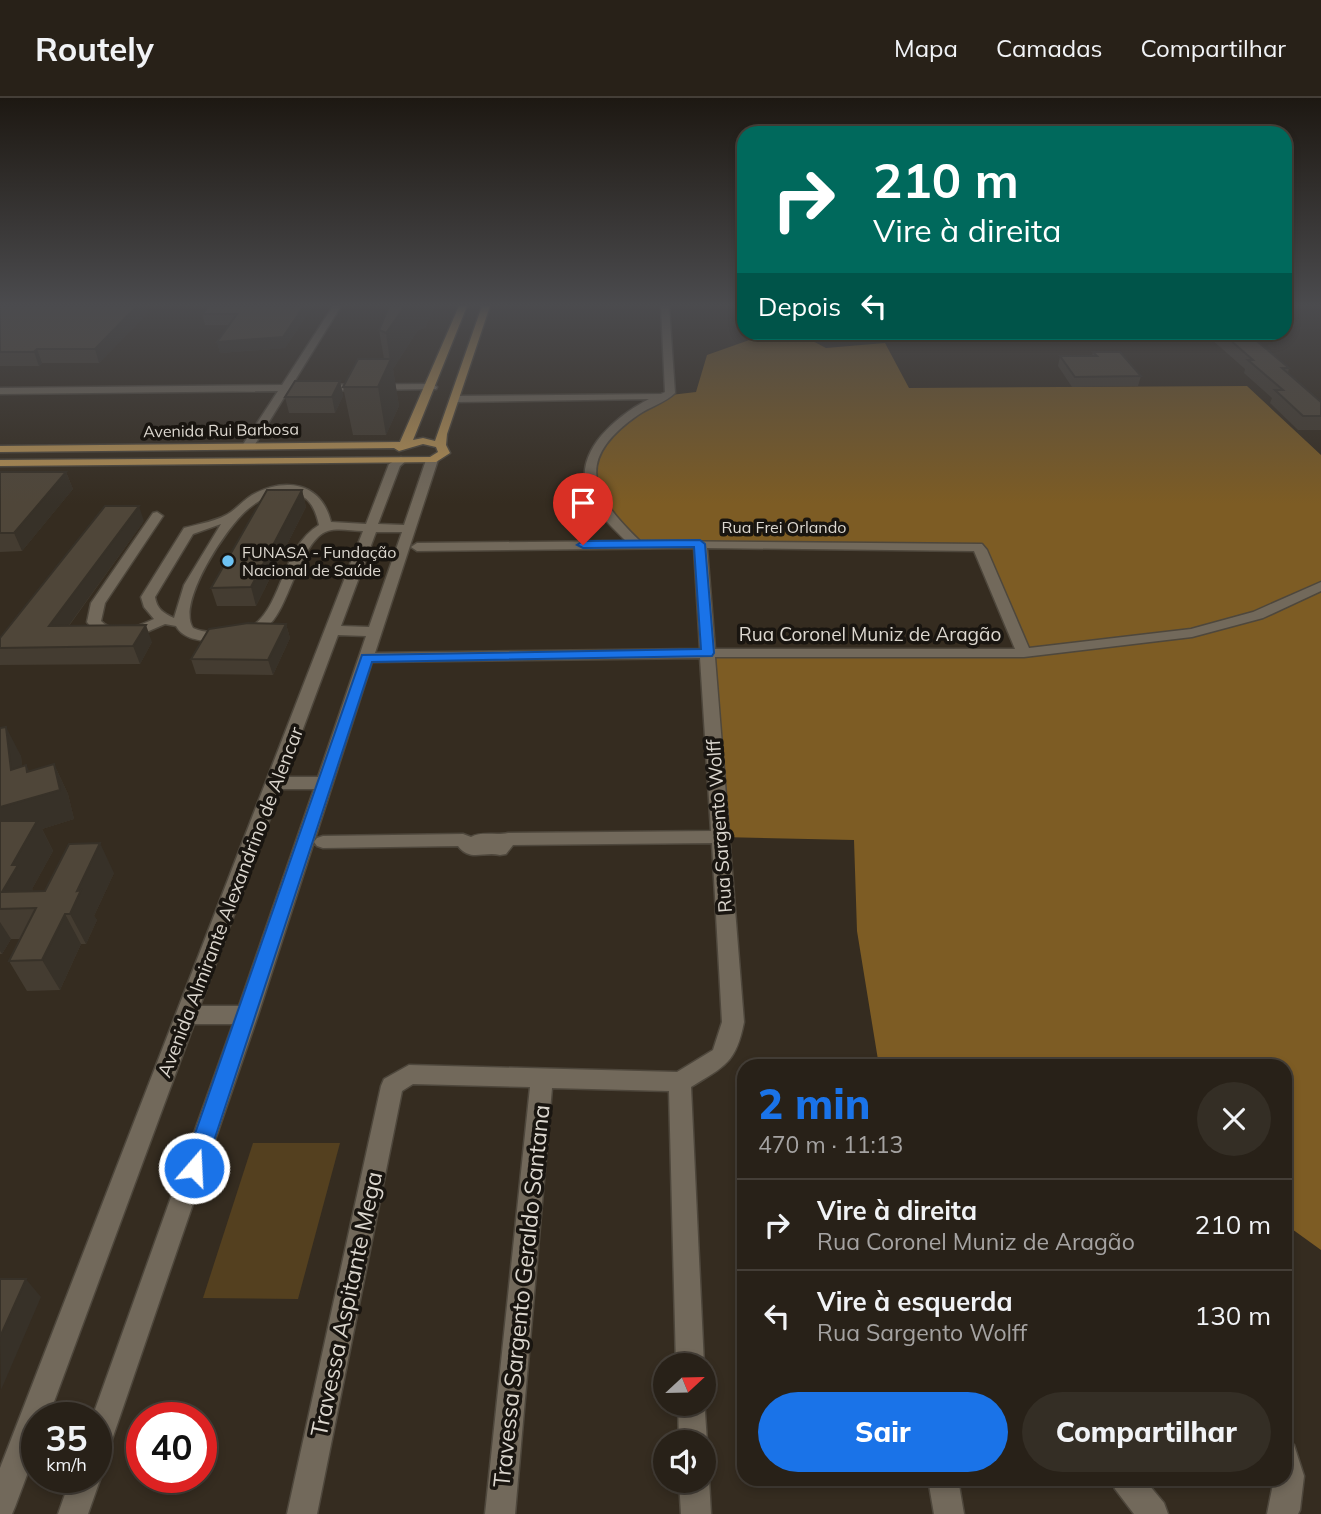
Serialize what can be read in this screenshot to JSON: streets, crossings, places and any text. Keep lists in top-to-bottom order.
{
  "streets": {
    "main road": ["Avenida Rui Barbosa", "Avenida Almirante Alexandrino de Alencar"],
    "street": [
      "Rua Frei Orlando",
      "Rua Coronel Muniz de Aragão",
      "Rua Sargento Wolff",
      "Travessa Sargento Geraldo Santana",
      "Travessa Aspitante Mega"
    ]
  },
  "crossings": [
    ["Avenida Rui Barbosa", "Avenida Almirante Alexandrino de Alencar"],
    ["Rua Frei Orlando", "Rua Coronel Muniz de Aragão"],
    ["Rua Frei Orlando", "Rua Sargento Wolff"],
    ["Rua Frei Orlando", "Avenida Almirante Alexandrino de Alencar"],
    ["Rua Coronel Muniz de Aragão", "Rua Sargento Wolff"],
    ["Travessa Sargento Geraldo Santana", "Travessa Aspitante Mega"]
  ],
  "places": ["FUNASA - Fundação Nacional de Saúde"],
  "north": "right",
  "page": {
    "header": "Routely",
    "nav": ["Mapa", "Camadas", "Compartilhar"],
    "turn": ["210 m", "Vire à direita"],
    "then": "Depois",
    "heading": ["2 min", "470 m · 11:13"],
    "list": [
      {
        "name": "Vire à direita",
        "note": "Rua Coronel Muniz de Aragão",
        "value": "210 m"
      },
      {
        "name": "Vire à esquerda",
        "note": "Rua Sargento Wolff",
        "value": "130 m"
      }
    ],
    "buttons": ["Sair", "Compartilhar"],
    "speed": "35 km/h",
    "limit": "40"
  }
}
